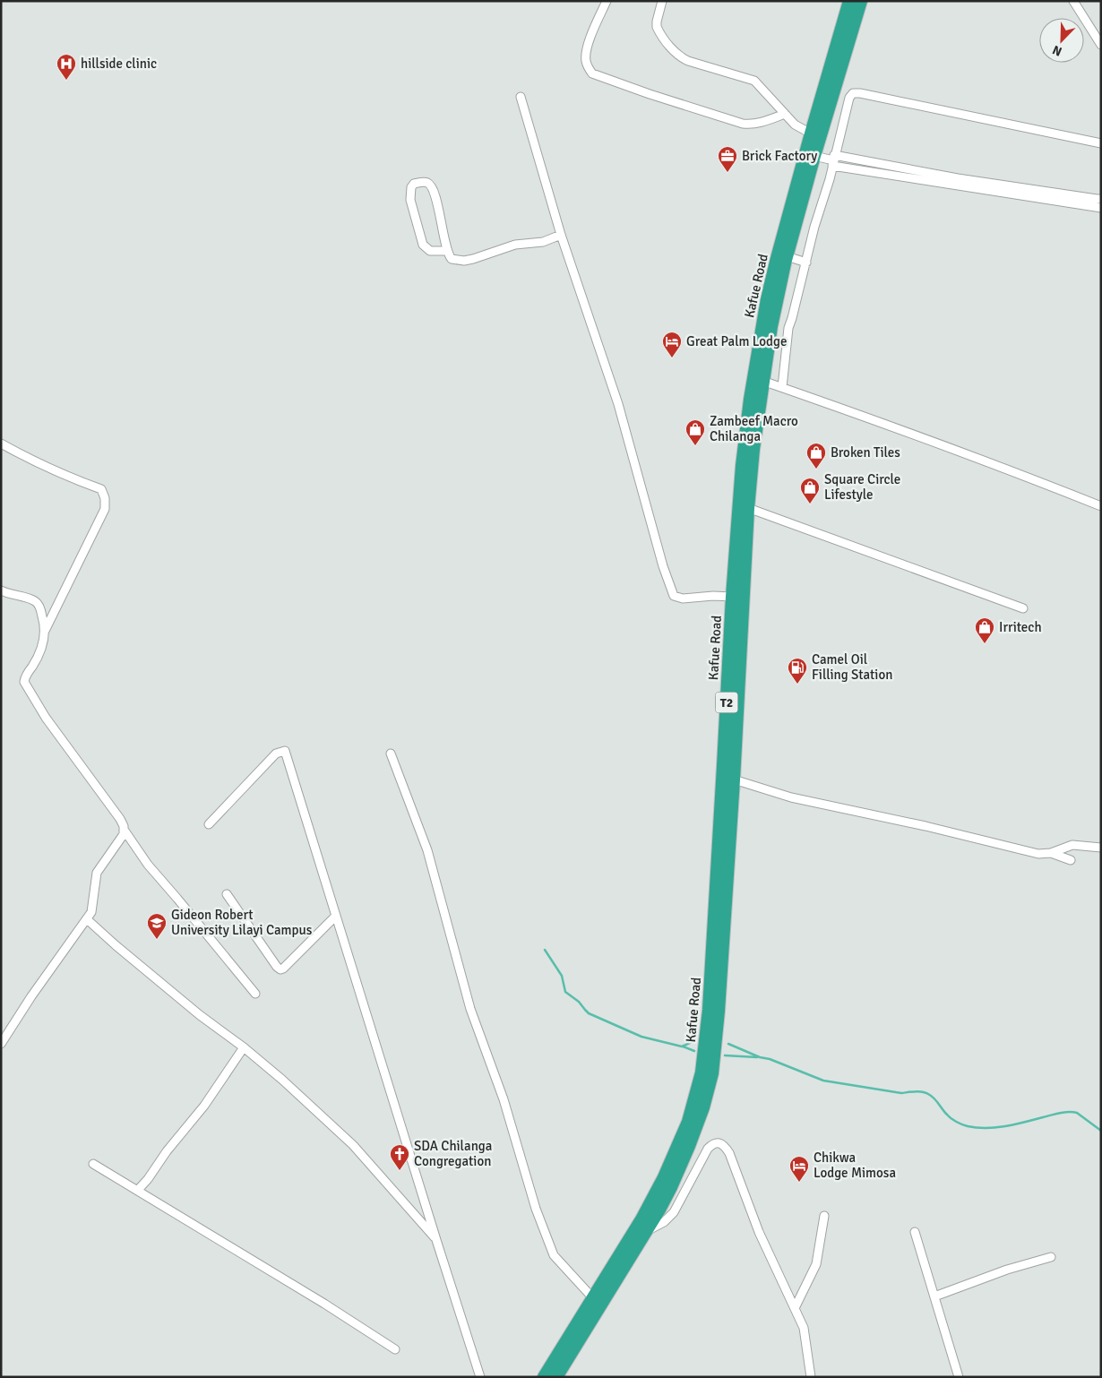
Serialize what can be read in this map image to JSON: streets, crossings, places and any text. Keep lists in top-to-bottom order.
{
  "streets": {
    "highway": ["Kafue Road", "T2"]
  },
  "places": {
    "hospital": ["hillside clinic"],
    "office": ["Brick Factory"],
    "hotel": ["Great Palm Lodge", "Chikwa Lodge Mimosa"],
    "shop": [
      "Zambeef Macro Chilanga",
      "Broken Tiles",
      "Square Circle Lifestyle",
      "Irritech"
    ],
    "fuel station": ["Camel Oil Filling Station"],
    "school or university": ["Gideon Robert University Lilayi Campus"],
    "church": ["SDA Chilanga Congregation"]
  },
  "north": "bottom left"
}
